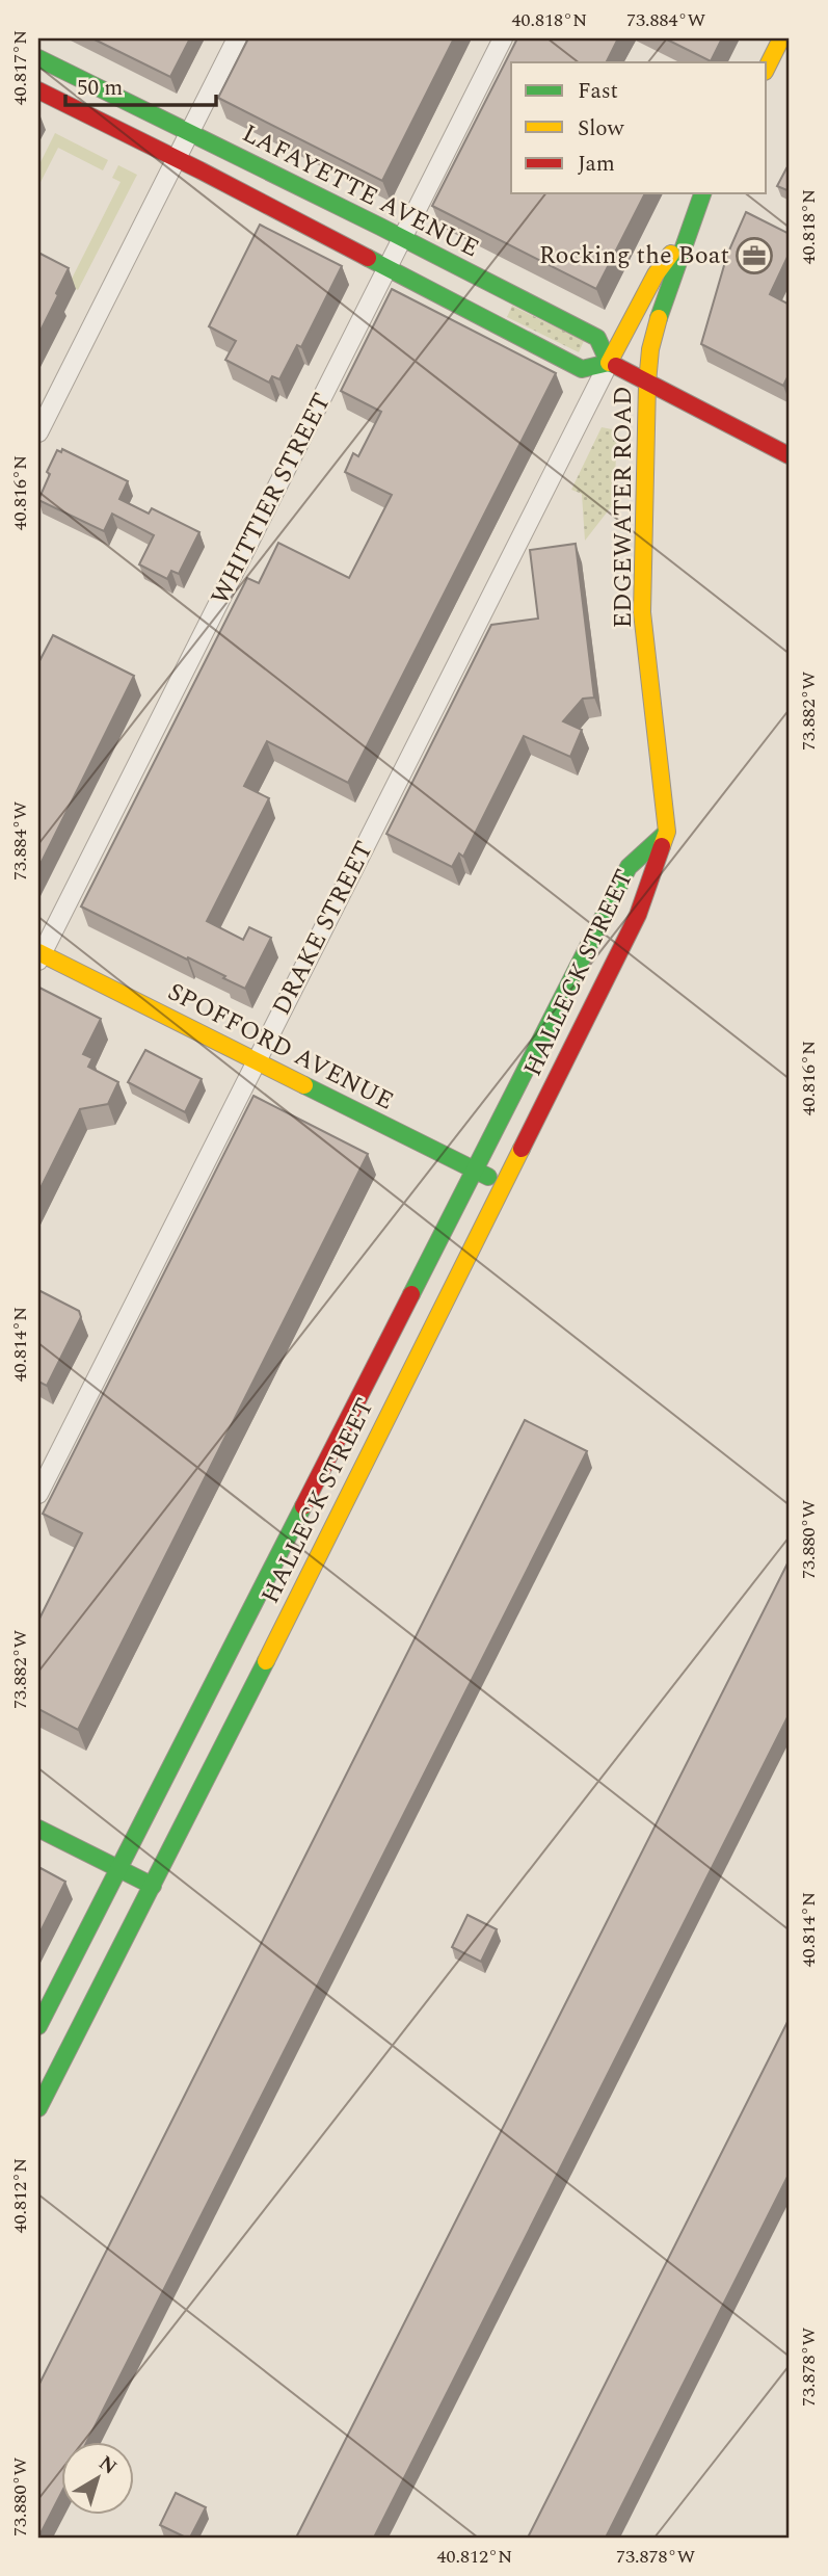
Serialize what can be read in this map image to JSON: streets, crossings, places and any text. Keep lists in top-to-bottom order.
{
  "streets": {
    "main road": [
      "LAFAYETTE AVENUE",
      "EDGEWATER ROAD",
      "HALLECK STREET",
      "SPOFFORD AVENUE"
    ],
    "street": ["WHITTIER STREET", "DRAKE STREET"]
  },
  "crossings": [
    ["LAFAYETTE AVENUE", "WHITTIER STREET"],
    ["LAFAYETTE AVENUE", "EDGEWATER ROAD"],
    ["LAFAYETTE AVENUE", "DRAKE STREET"],
    ["WHITTIER STREET", "SPOFFORD AVENUE"],
    ["EDGEWATER ROAD", "HALLECK STREET"],
    ["DRAKE STREET", "SPOFFORD AVENUE"],
    ["HALLECK STREET", "SPOFFORD AVENUE"]
  ],
  "places": {
    "office": ["Rocking the Boat"]
  },
  "legend": ["Fast", "Slow", "Jam"],
  "scale_bar": "50 m",
  "north": "top right",
  "coordinates": [
    "40.818°N",
    "73.884°W",
    "40.817°N",
    "40.816°N",
    "73.882°W",
    "40.814°N",
    "73.880°W",
    "40.812°N",
    "73.878°W"
  ]
}
